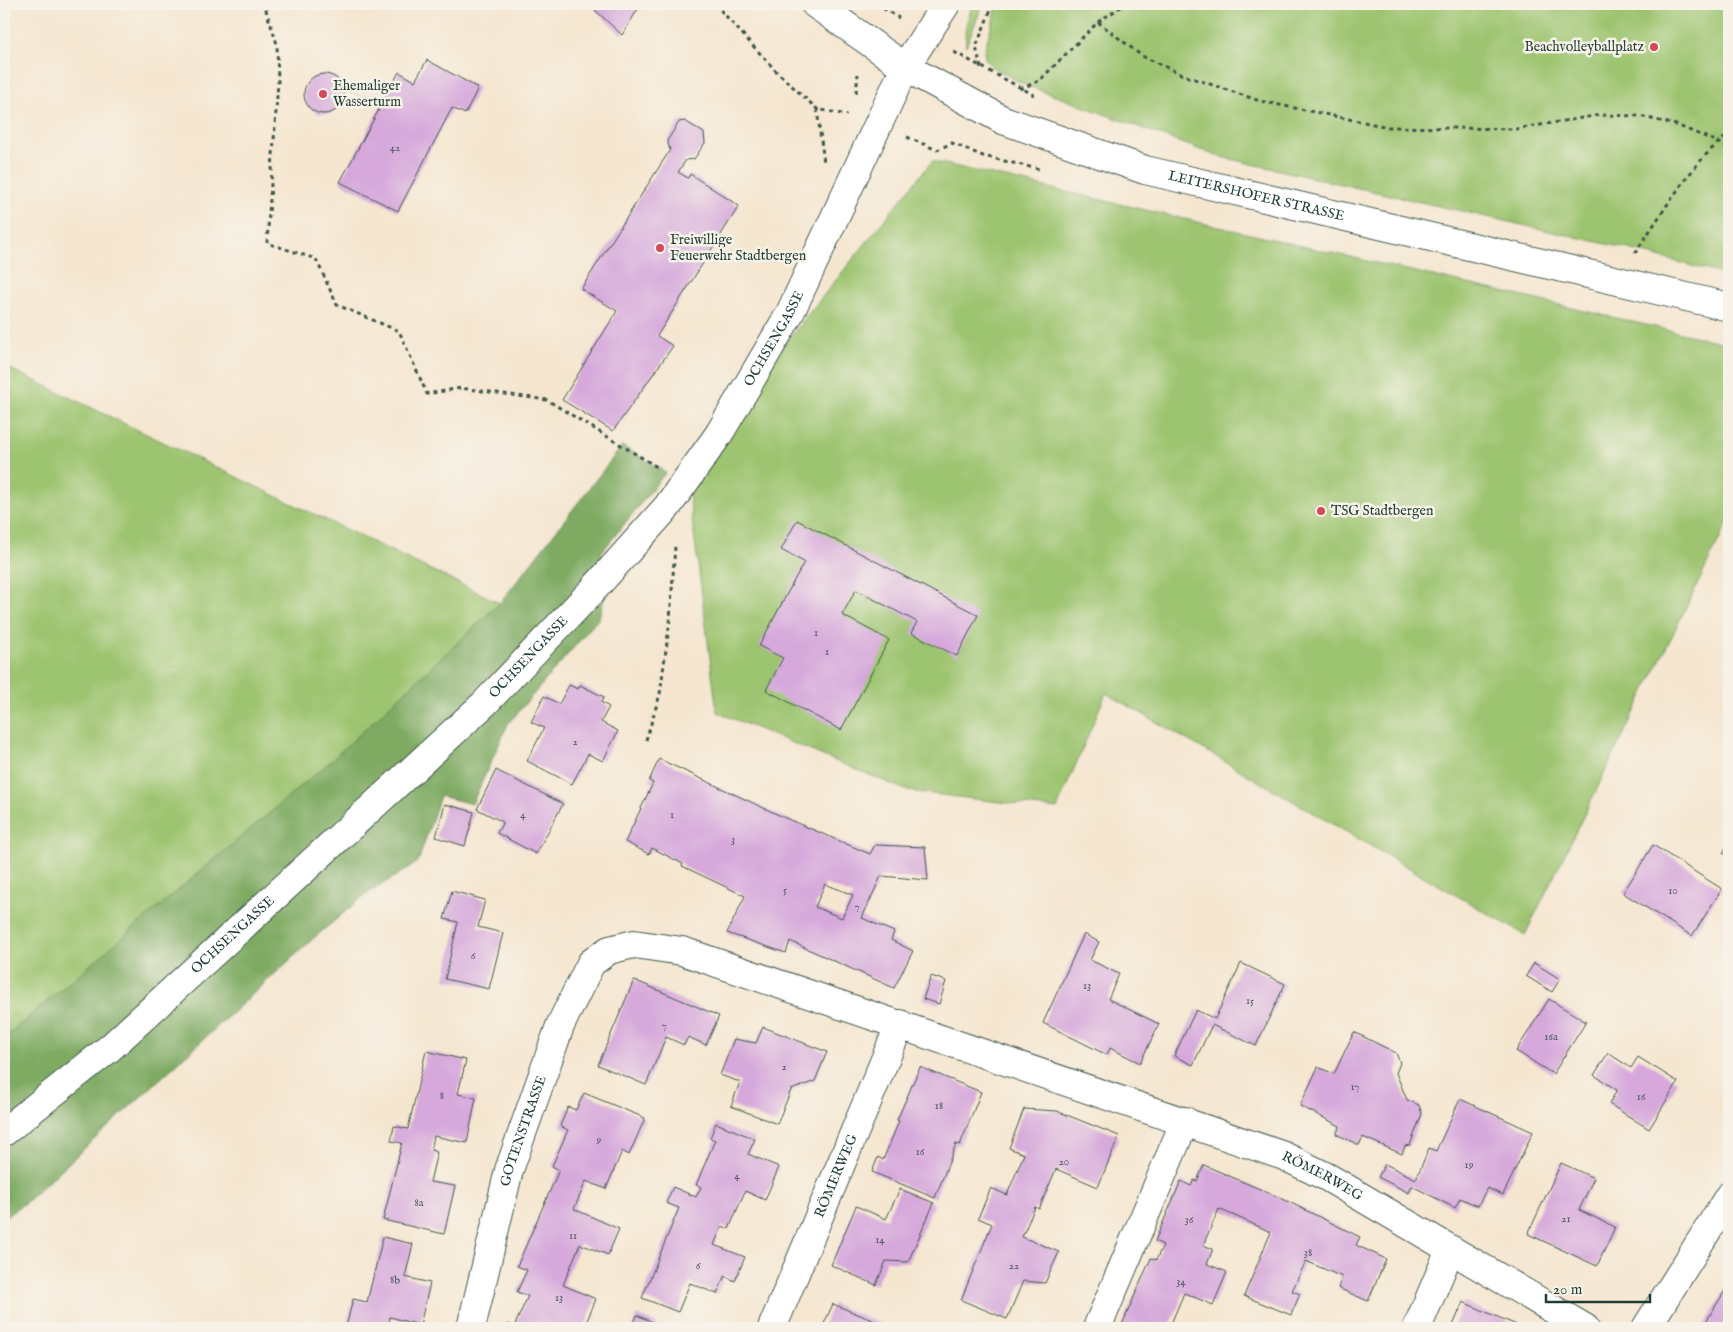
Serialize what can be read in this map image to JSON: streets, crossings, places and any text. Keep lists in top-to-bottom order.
{
  "streets": {
    "street": [
      "LEITERSHOFER STRASSE",
      "OCHSENGASSE",
      "GOTENSTRASSE",
      "RÖMERWEG"
    ]
  },
  "crossings": [
    ["LEITERSHOFER STRASSE", "OCHSENGASSE"],
    ["GOTENSTRASSE", "RÖMERWEG"]
  ],
  "places": [
    "Beachvolleyballplatz",
    "Ehemaliger Wasserturm",
    "Freiwillige Feuerwehr Stadtbergen",
    "TSG Stadtbergen"
  ],
  "house_numbers": [
    "42",
    "1",
    "1",
    "2",
    "4",
    "1",
    "3",
    "5",
    "10",
    "7",
    "6",
    "13",
    "15",
    "7",
    "16a",
    "2",
    "17",
    "8",
    "16",
    "18",
    "9",
    "16",
    "20",
    "19",
    "4",
    "8a",
    "21",
    "36",
    "11",
    "14",
    "38",
    "6",
    "22",
    "8b",
    "34",
    "13"
  ],
  "scale_bar": "20 m"
}
